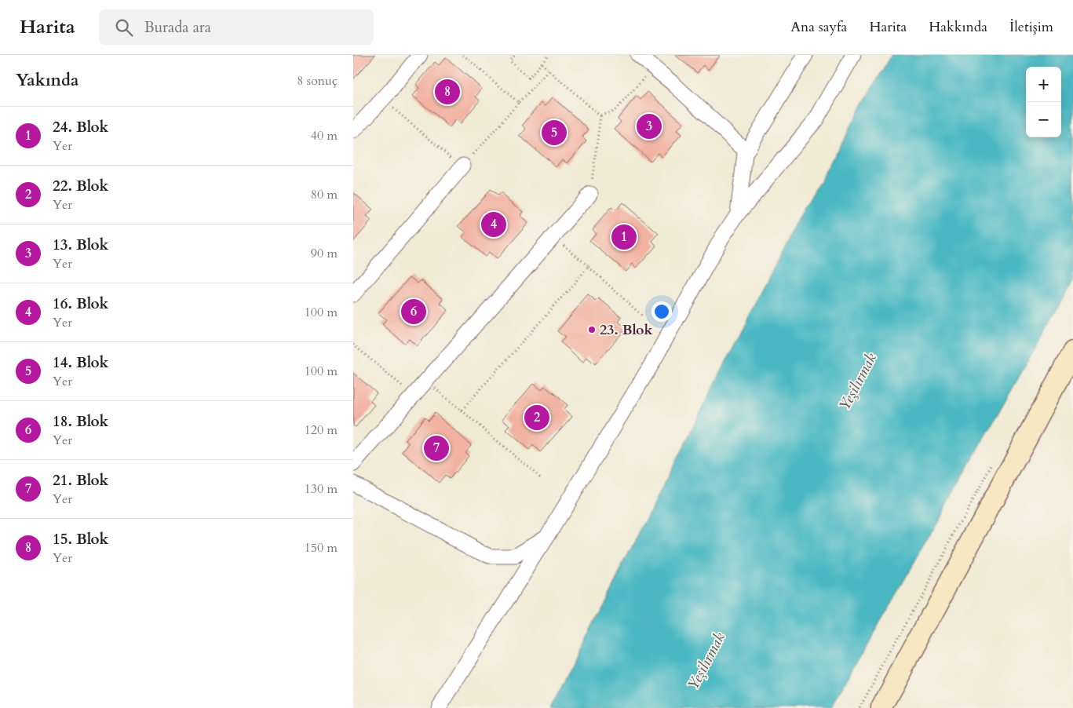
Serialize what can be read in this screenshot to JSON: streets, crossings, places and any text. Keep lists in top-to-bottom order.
{
  "water": ["Yeşilırmak"],
  "places": ["23. Blok"],
  "page": {
    "header": "Harita",
    "search": "Burada ara",
    "nav": [
      "Ana sayfa",
      "Harita",
      "Hakkında",
      "İletişim"
    ],
    "heading": ["Yakında", "8 sonuç"],
    "map_buttons": ["+", "−"],
    "pins": [
      "8",
      "3",
      "5",
      "4",
      "1",
      "6",
      "2",
      "7"
    ],
    "list": [
      {
        "mark": "1",
        "name": "24. Blok",
        "note": "Yer",
        "value": "40 m"
      },
      {
        "mark": "2",
        "name": "22. Blok",
        "note": "Yer",
        "value": "80 m"
      },
      {
        "mark": "3",
        "name": "13. Blok",
        "note": "Yer",
        "value": "90 m"
      },
      {
        "mark": "4",
        "name": "16. Blok",
        "note": "Yer",
        "value": "100 m"
      },
      {
        "mark": "5",
        "name": "14. Blok",
        "note": "Yer",
        "value": "100 m"
      },
      {
        "mark": "6",
        "name": "18. Blok",
        "note": "Yer",
        "value": "120 m"
      },
      {
        "mark": "7",
        "name": "21. Blok",
        "note": "Yer",
        "value": "130 m"
      },
      {
        "mark": "8",
        "name": "15. Blok",
        "note": "Yer",
        "value": "150 m"
      }
    ]
  }
}
